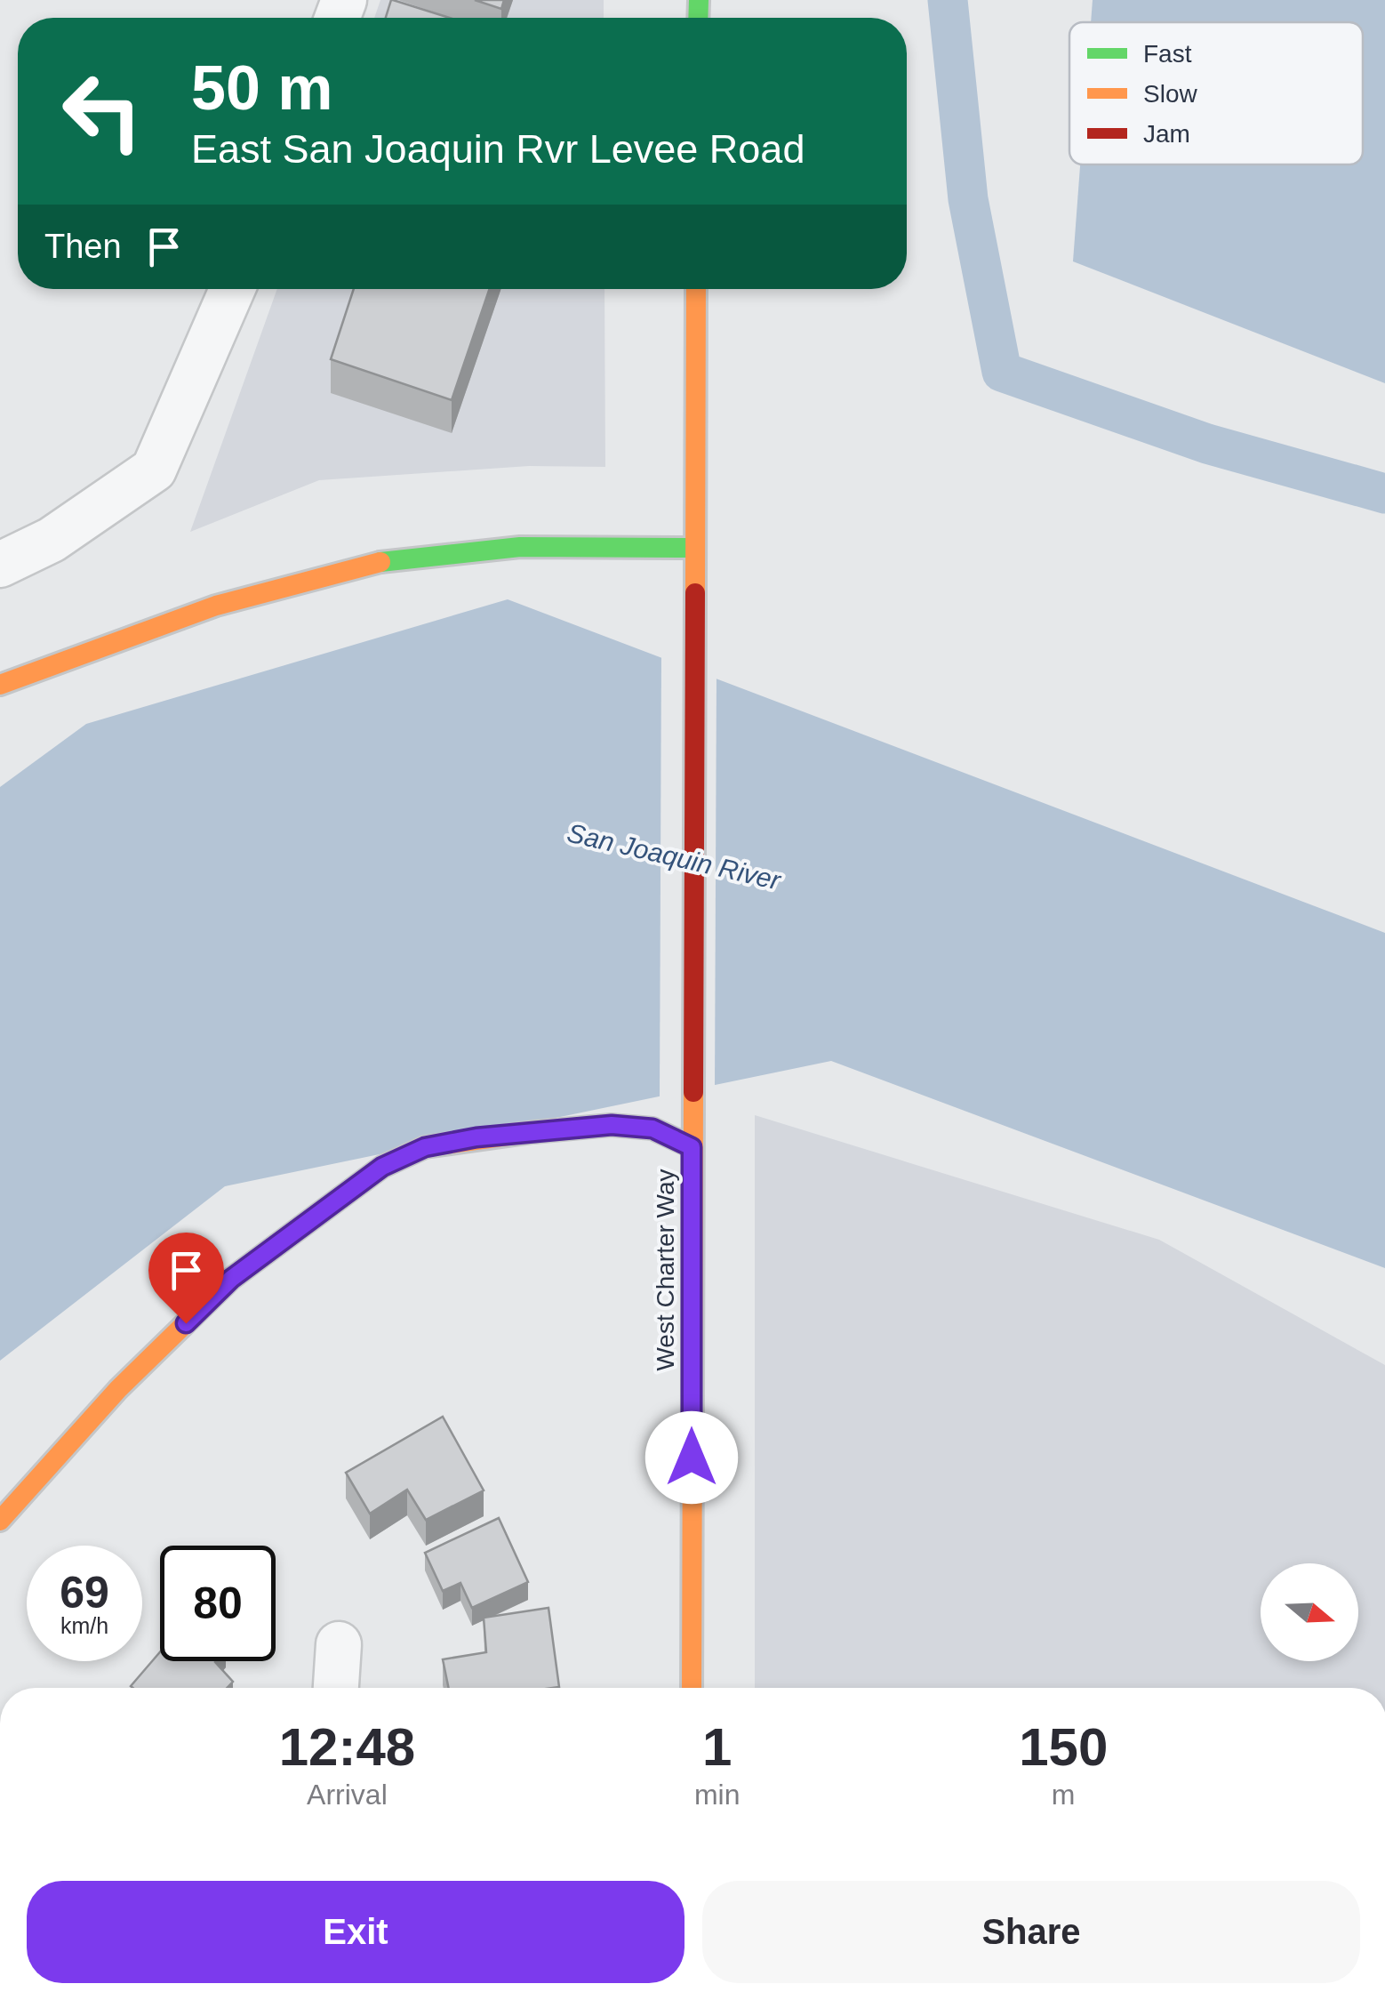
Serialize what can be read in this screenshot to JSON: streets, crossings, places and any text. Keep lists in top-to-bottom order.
{
  "streets": {
    "main road": ["West Charter Way"]
  },
  "water": ["San Joaquin River"],
  "legend": ["Fast", "Slow", "Jam"],
  "north": "right",
  "page": {
    "turn": ["50 m", "East San Joaquin Rvr Levee Road"],
    "then": "Then",
    "speed": "69 km/h",
    "limit": "80",
    "eta": [
      "12:48",
      "Arrival",
      "1",
      "min",
      "150",
      "m"
    ],
    "buttons": ["Exit", "Share"]
  }
}
